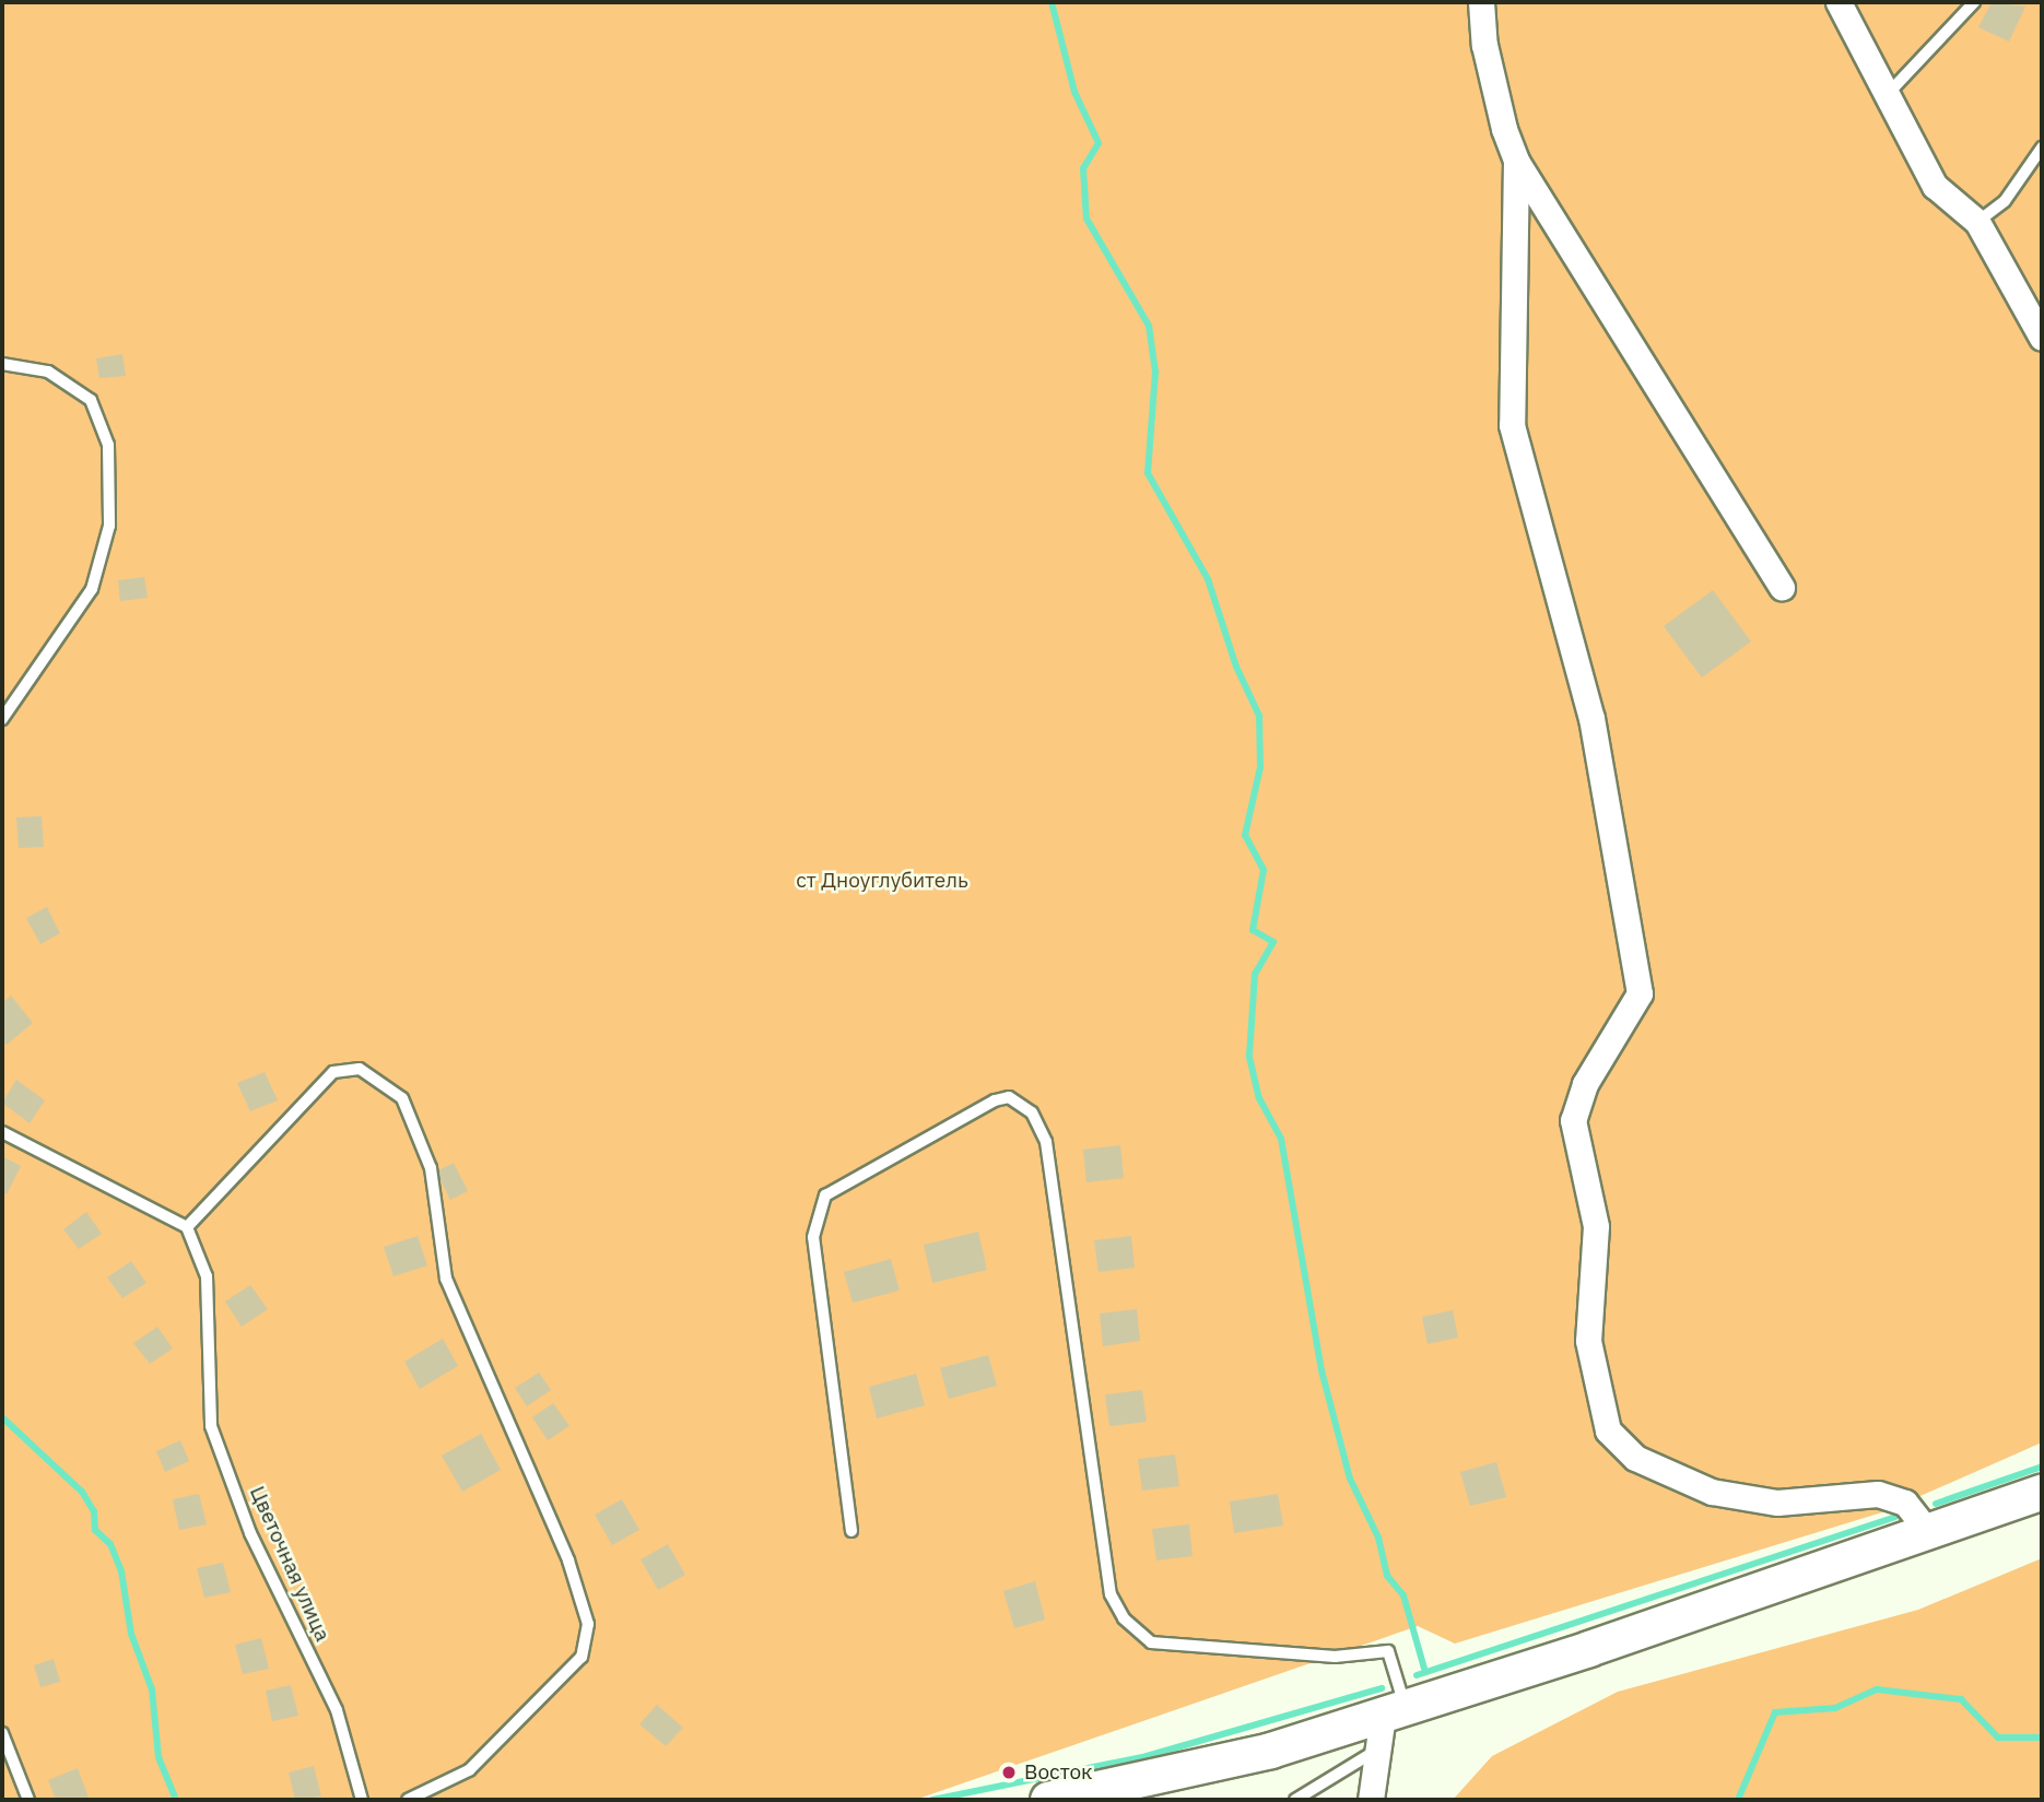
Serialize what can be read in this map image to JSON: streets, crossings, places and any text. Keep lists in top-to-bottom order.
{
  "streets": {
    "lane": ["Цветочная улица"]
  },
  "parks": ["ст Дноуглубитель"],
  "places": ["Восток"]
}
